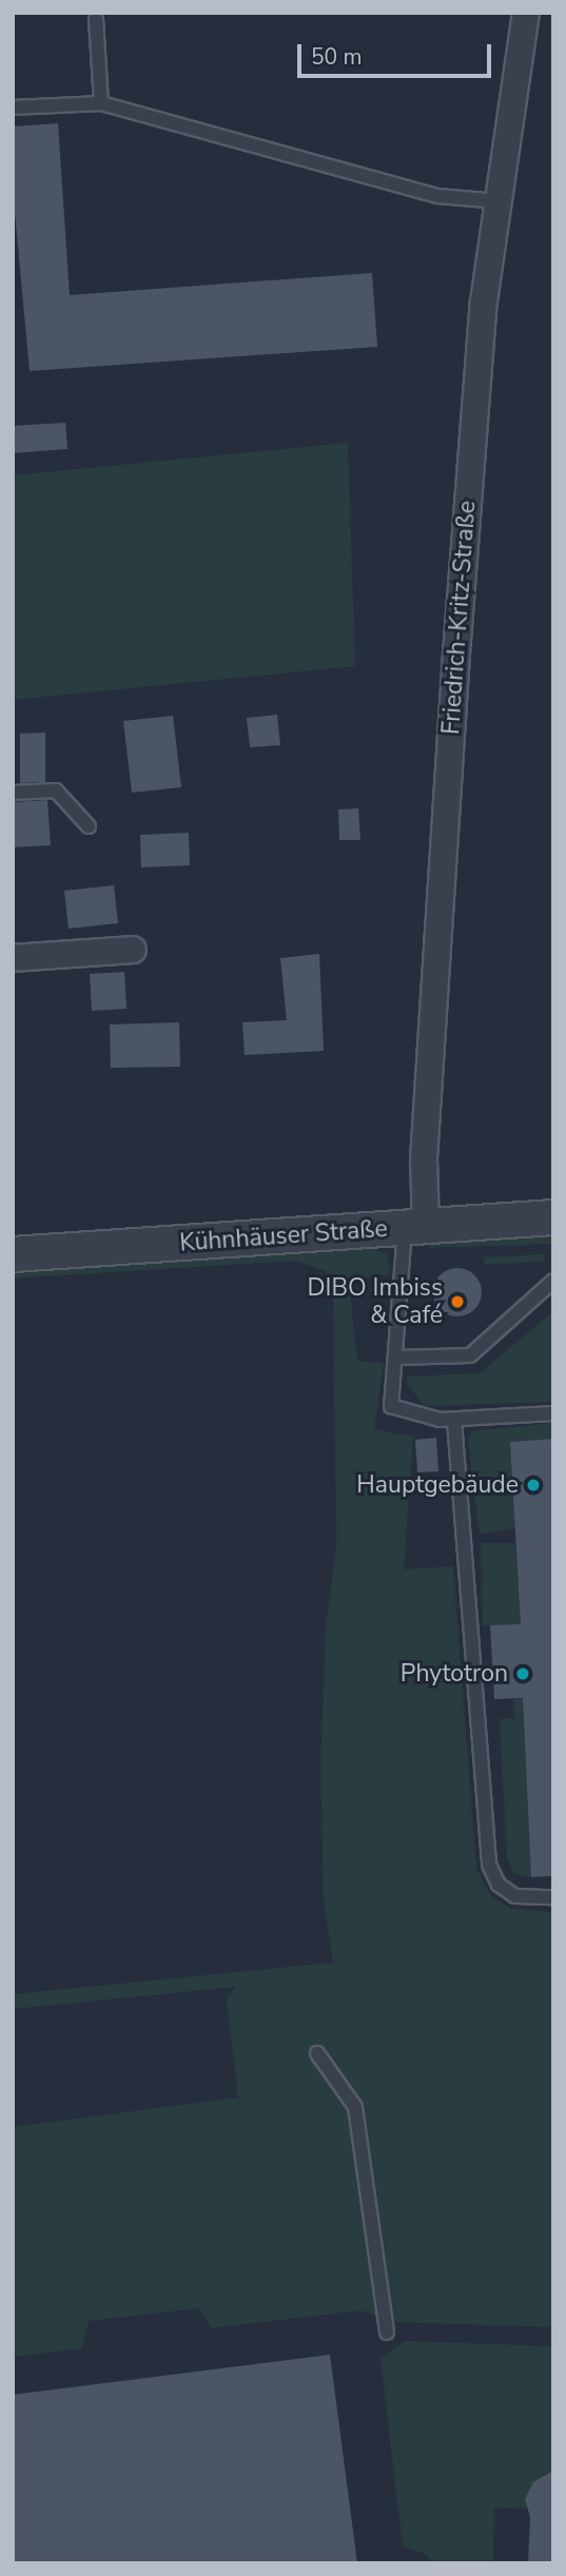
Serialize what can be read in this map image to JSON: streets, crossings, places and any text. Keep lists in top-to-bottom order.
{
  "streets": {
    "street": ["Friedrich-Kritz-Straße", "Kühnhäuser Straße"]
  },
  "crossings": [
    ["Friedrich-Kritz-Straße", "Kühnhäuser Straße"]
  ],
  "places": ["DIBO Imbiss & Café", "Hauptgebäude", "Phytotron"],
  "scale_bar": "50 m"
}
